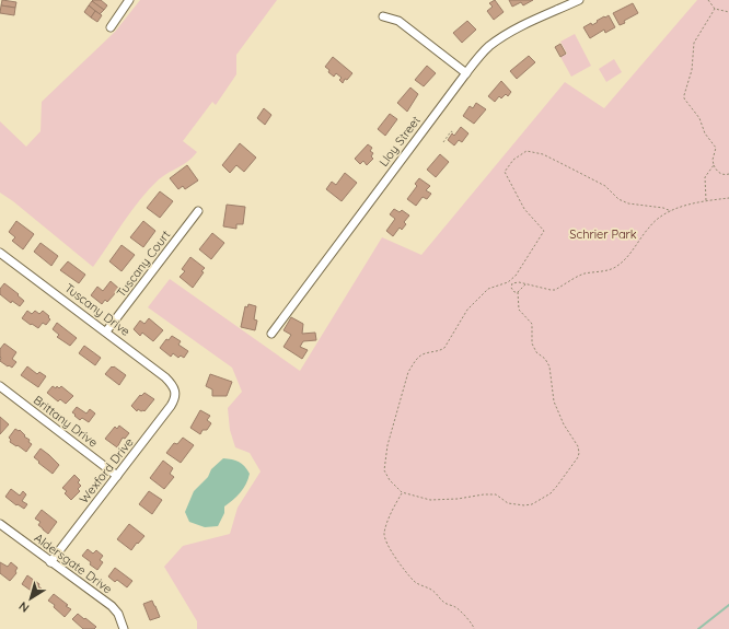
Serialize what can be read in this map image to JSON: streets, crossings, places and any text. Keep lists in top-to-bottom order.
{
  "streets": {
    "street": [
      "Lloy Street",
      "Tuscany Court",
      "Tuscany Drive",
      "Brittany Drive",
      "Wexford Drive",
      "Aldersgate Drive"
    ]
  },
  "crossings": [
    ["Tuscany Court", "Tuscany Drive"],
    ["Tuscany Drive", "Wexford Drive"],
    ["Brittany Drive", "Wexford Drive"],
    ["Wexford Drive", "Aldersgate Drive"]
  ],
  "parks": ["Schrier Park"],
  "north": "bottom left"
}
